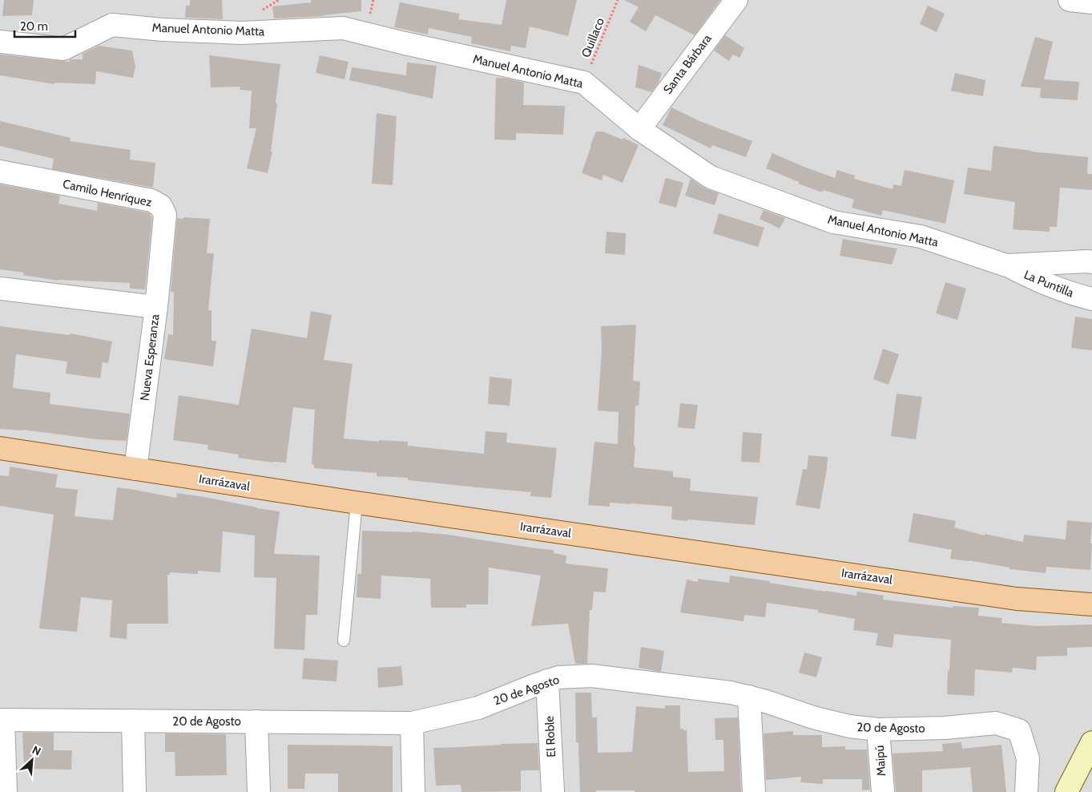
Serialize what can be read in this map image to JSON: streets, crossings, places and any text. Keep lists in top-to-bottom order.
{
  "streets": {
    "main road": ["Irarrázaval"],
    "street": [
      "Manuel Antonio Matta",
      "Santa Bárbara",
      "Camilo Henríquez",
      "La Puntilla",
      "Nueva Esperanza",
      "20 de Agosto",
      "El Roble",
      "Maipú"
    ],
    "path": ["Quillaco"]
  },
  "crossings": [
    ["Manuel Antonio Matta", "Quillaco"],
    ["Manuel Antonio Matta", "Santa Bárbara"],
    ["Manuel Antonio Matta", "La Puntilla"],
    ["Camilo Henríquez", "Nueva Esperanza"],
    ["Nueva Esperanza", "Irarrázaval"],
    ["20 de Agosto", "El Roble"],
    ["20 de Agosto", "Maipú"]
  ],
  "scale_bar": "20 m",
  "north": "top right"
}
